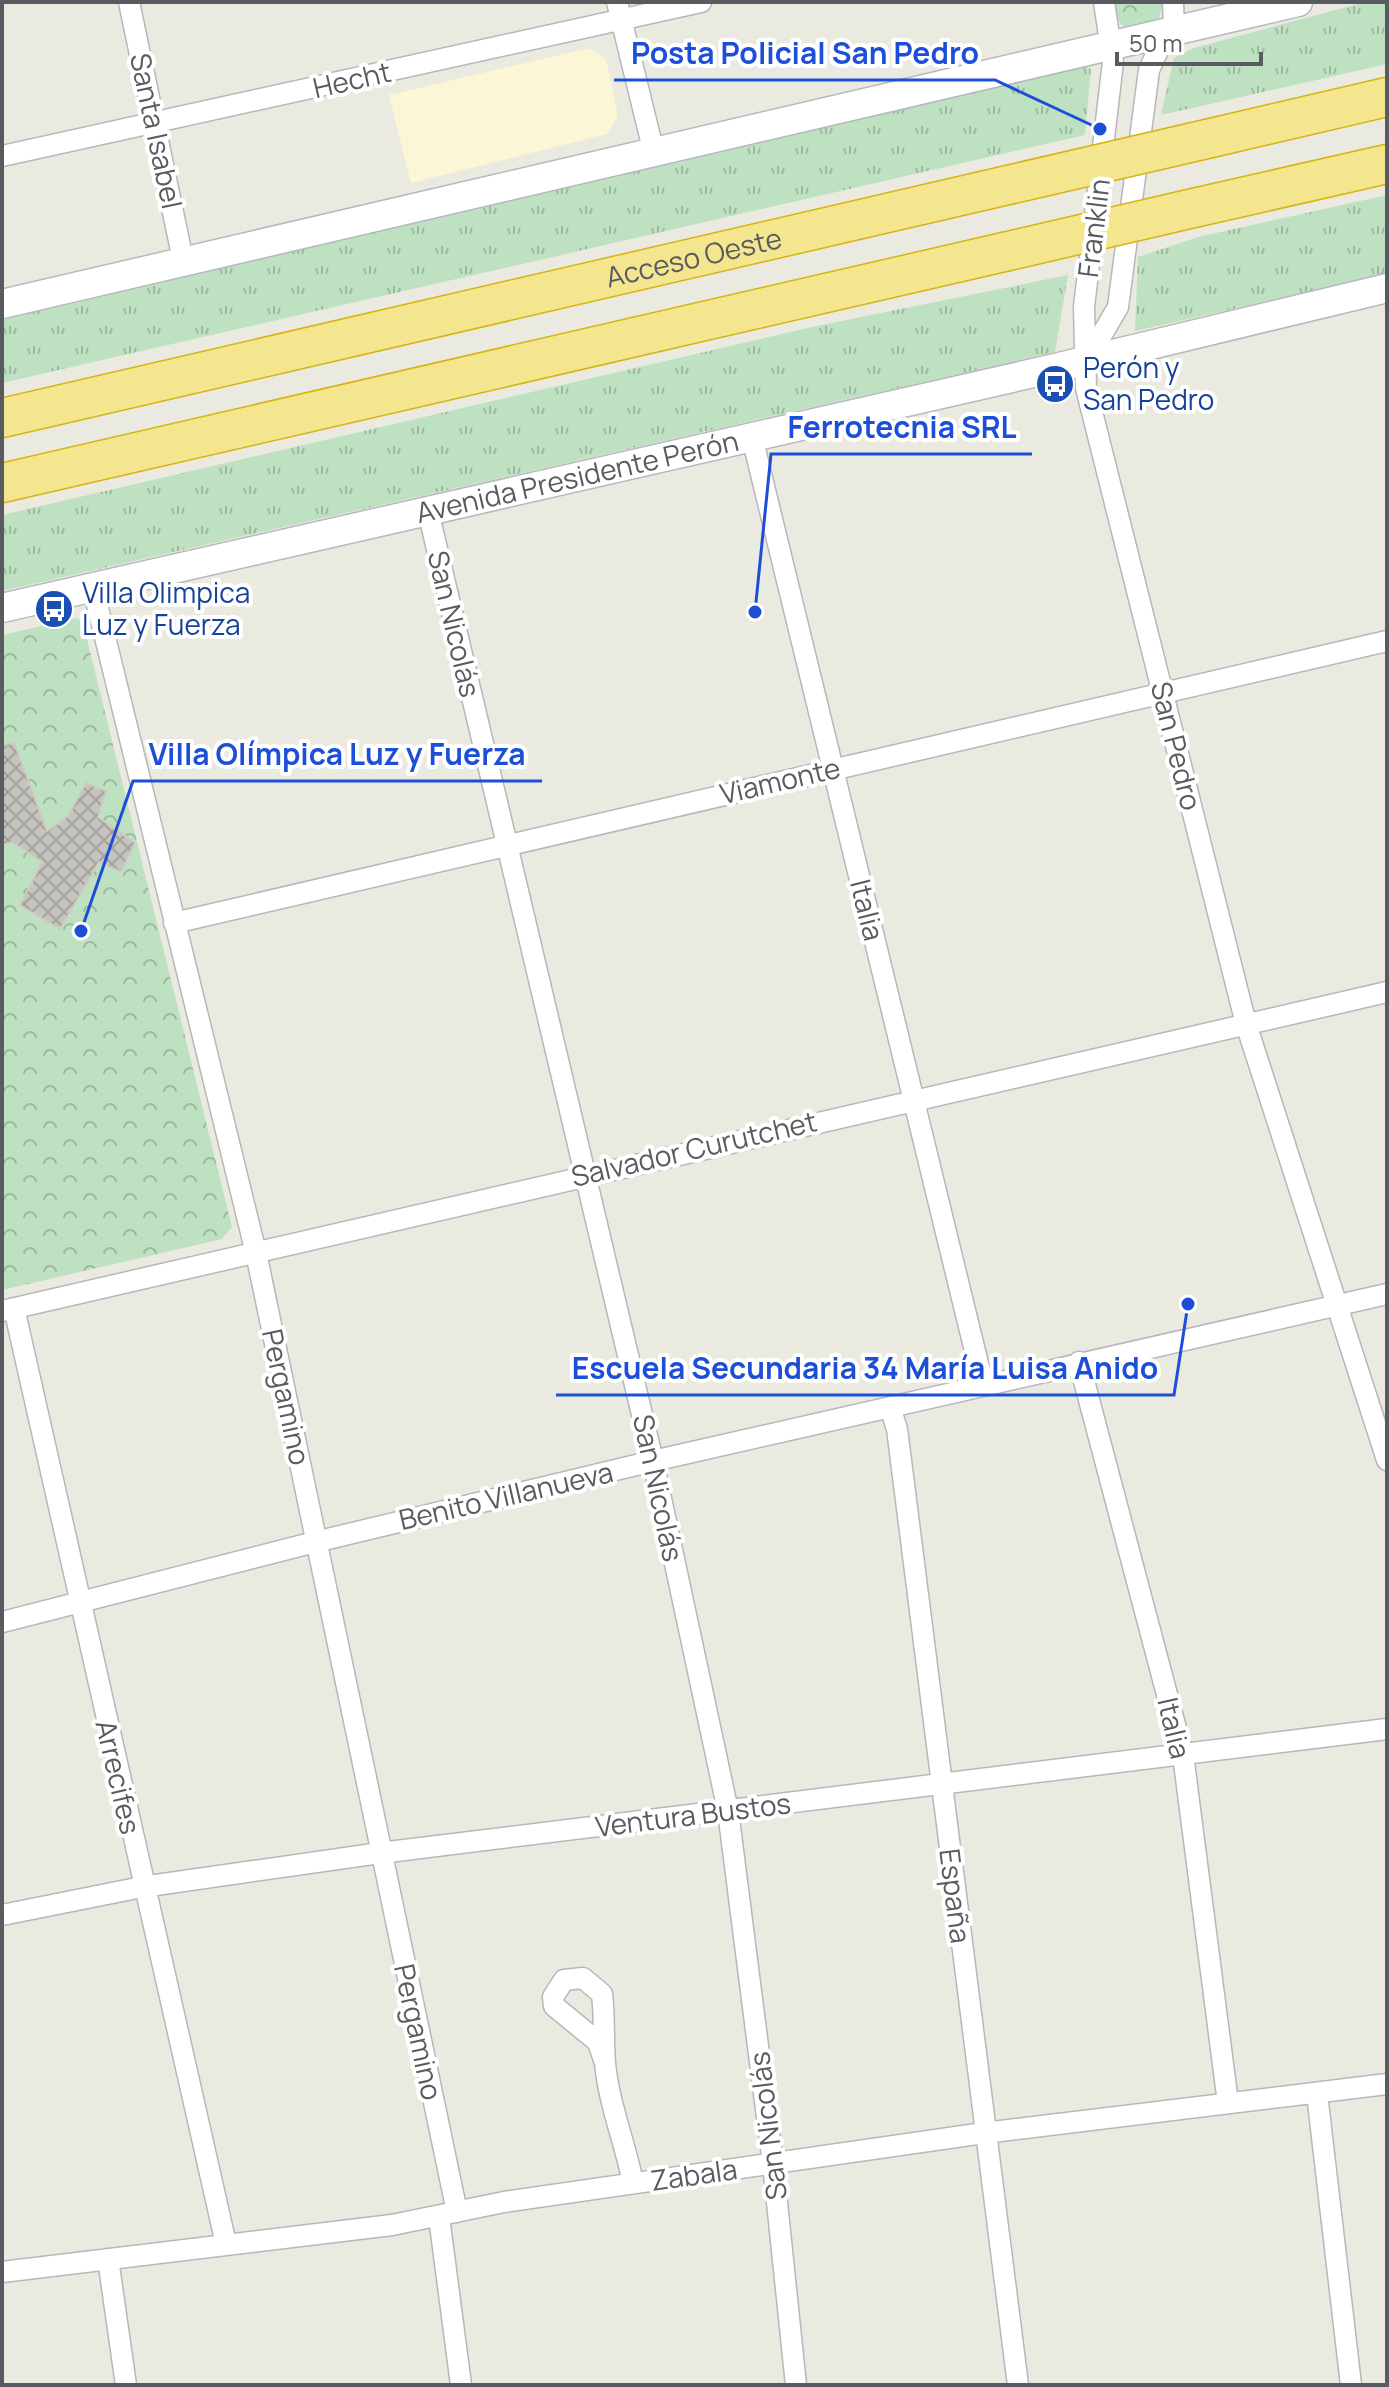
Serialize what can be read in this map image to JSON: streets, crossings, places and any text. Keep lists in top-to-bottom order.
{
  "streets": {
    "highway": ["Acceso Oeste"],
    "street": [
      "Hecht",
      "Santa Isabel",
      "Franklin",
      "Avenida Presidente Perón",
      "San Nicolás",
      "San Pedro",
      "Viamonte",
      "Italia",
      "Salvador Curutchet",
      "Pergamino",
      "Benito Villanueva",
      "Arrecifes",
      "Ventura Bustos",
      "España",
      "Zabala"
    ]
  },
  "crossings": [
    ["Hecht", "Santa Isabel"],
    ["Franklin", "Avenida Presidente Perón"],
    ["Franklin", "San Pedro"],
    ["Avenida Presidente Perón", "San Nicolás"],
    ["Avenida Presidente Perón", "San Pedro"],
    ["Avenida Presidente Perón", "Italia"],
    ["Avenida Presidente Perón", "Pergamino"],
    ["San Nicolás", "Viamonte"],
    ["San Nicolás", "Salvador Curutchet"],
    ["San Nicolás", "Benito Villanueva"],
    ["San Nicolás", "Ventura Bustos"],
    ["San Nicolás", "Zabala"],
    ["San Pedro", "Viamonte"],
    ["San Pedro", "Salvador Curutchet"],
    ["San Pedro", "Benito Villanueva"],
    ["Viamonte", "Italia"],
    ["Viamonte", "Pergamino"],
    ["Italia", "Salvador Curutchet"],
    ["Italia", "Benito Villanueva"],
    ["Italia", "Ventura Bustos"],
    ["Italia", "Zabala"],
    ["Salvador Curutchet", "Pergamino"],
    ["Salvador Curutchet", "Arrecifes"],
    ["Pergamino", "Benito Villanueva"],
    ["Pergamino", "Ventura Bustos"],
    ["Pergamino", "Zabala"],
    ["Benito Villanueva", "Arrecifes"],
    ["Benito Villanueva", "España"],
    ["Arrecifes", "Ventura Bustos"],
    ["Arrecifes", "Zabala"],
    ["Ventura Bustos", "España"],
    ["España", "Zabala"]
  ],
  "places": {
    "other": [
      "Posta Policial San Pedro",
      "Ferrotecnia SRL",
      "Villa Olímpica Luz y Fuerza",
      "Escuela Secundaria 34 María Luisa Anido"
    ],
    "bus stop": ["Perón y San Pedro", "Villa Olimpica Luz y Fuerza"]
  },
  "scale_bar": "50 m"
}
